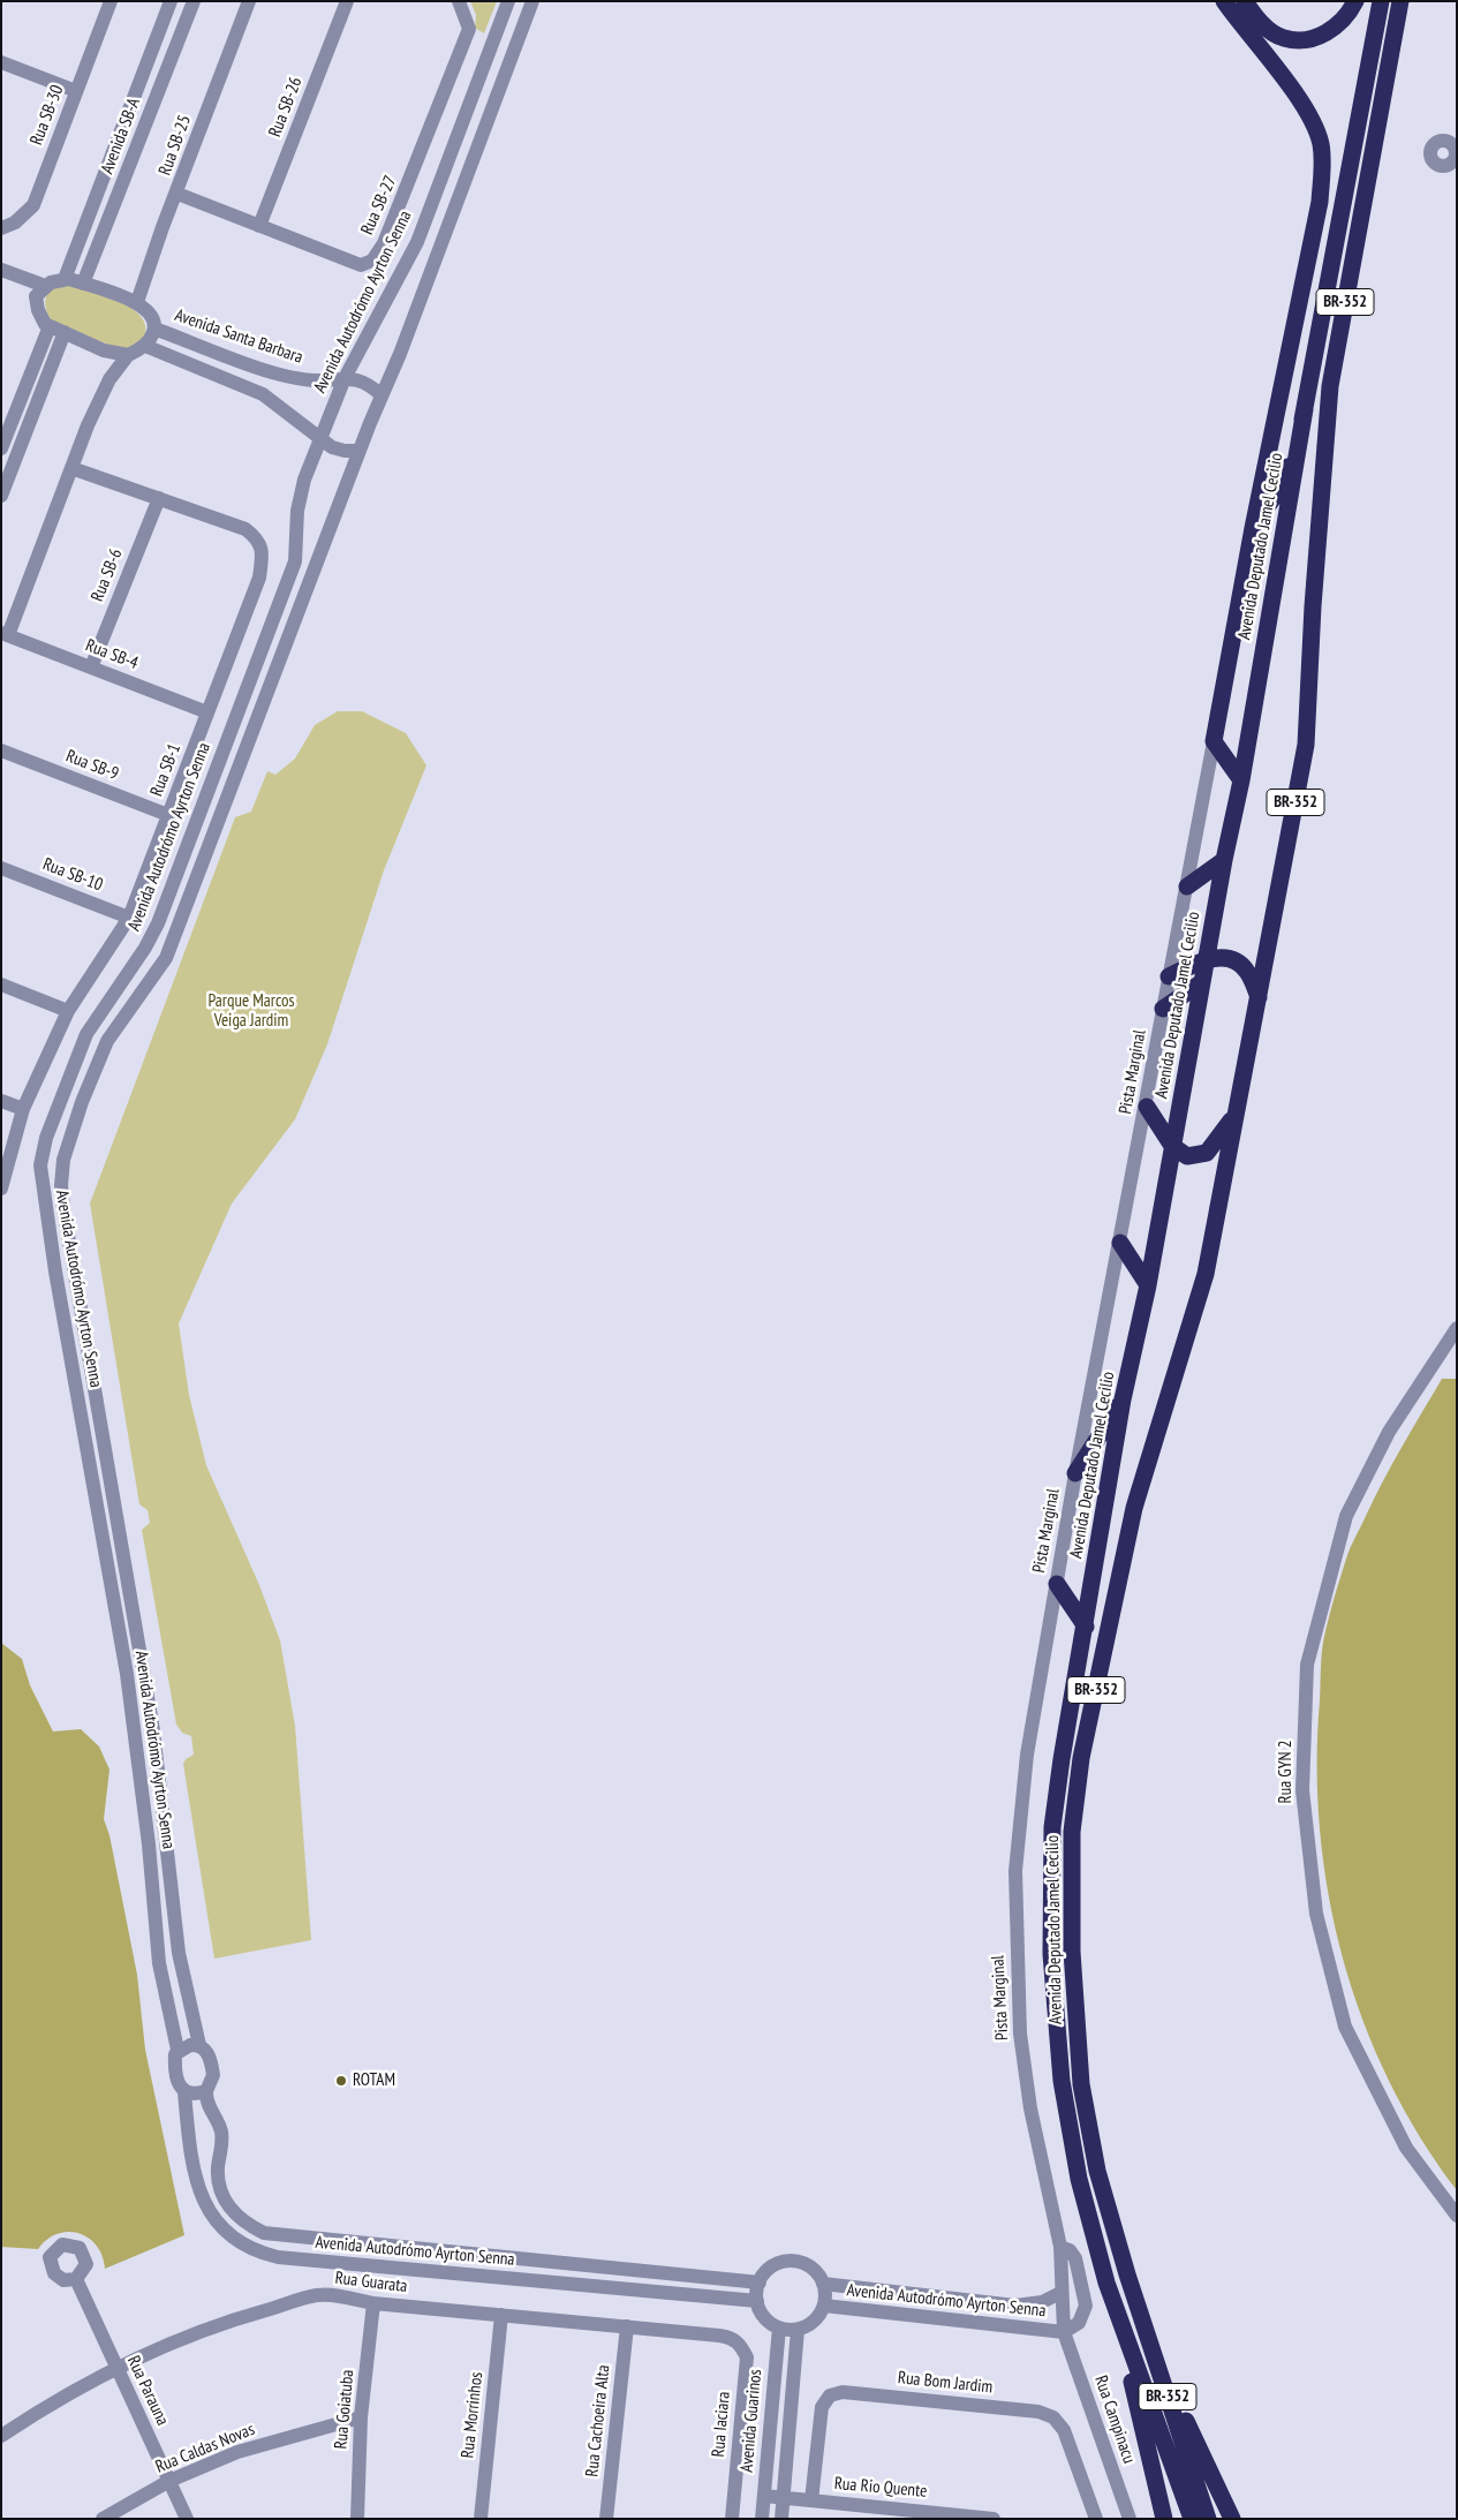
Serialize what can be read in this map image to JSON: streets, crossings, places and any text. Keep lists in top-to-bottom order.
{
  "streets": {
    "highway": ["BR-352", "Avenida Deputado Jamel Cecilio"],
    "street": [
      "Rua SB-26",
      "Rua SB-30",
      "Avenida SB-A",
      "Rua SB-25",
      "Rua SB-27",
      "Avenida Autodrómo Ayrton Senna",
      "Avenida Santa Barbara",
      "Rua SB-6",
      "Rua SB-4",
      "Rua SB-9",
      "Rua SB-1",
      "Rua SB-10",
      "Pista Marginal",
      "Rua GYN 2",
      "Rua Guarata",
      "Rua Bom Jardim",
      "Rua Parauna",
      "Rua Goiatuba",
      "Rua Morrinhos",
      "Rua Campinacu",
      "Rua Cachoeira Alta",
      "Avenida Guarinos",
      "Rua Iaciara",
      "Rua Caldas Novas",
      "Rua Rio Quente"
    ]
  },
  "crossings": [
    ["Rua SB-26", "Rua SB-27"],
    ["Rua SB-25", "Rua SB-27"],
    ["Avenida Autodrómo Ayrton Senna", "Avenida Santa Barbara"],
    ["Avenida Autodrómo Ayrton Senna", "Pista Marginal"],
    ["Avenida Autodrómo Ayrton Senna", "Rua Campinacu"],
    ["Avenida Autodrómo Ayrton Senna", "Avenida Guarinos"],
    ["BR-352", "Avenida Deputado Jamel Cecilio"],
    ["Rua SB-6", "Rua SB-4"],
    ["Rua SB-6", "Rua SB-1"],
    ["Rua SB-4", "Rua SB-1"],
    ["Rua SB-9", "Rua SB-1"],
    ["Rua SB-1", "Rua SB-10"],
    ["Pista Marginal", "Rua Campinacu"],
    ["Rua Guarata", "Rua Parauna"],
    ["Rua Guarata", "Rua Goiatuba"],
    ["Rua Guarata", "Rua Morrinhos"],
    ["Rua Guarata", "Rua Cachoeira Alta"],
    ["Rua Guarata", "Rua Iaciara"],
    ["Rua Bom Jardim", "Rua Rio Quente"],
    ["Rua Parauna", "Rua Caldas Novas"],
    ["Rua Goiatuba", "Rua Caldas Novas"],
    ["Avenida Guarinos", "Rua Rio Quente"]
  ],
  "parks": ["Parque Marcos Veiga Jardim"],
  "places": ["ROTAM"]
}
